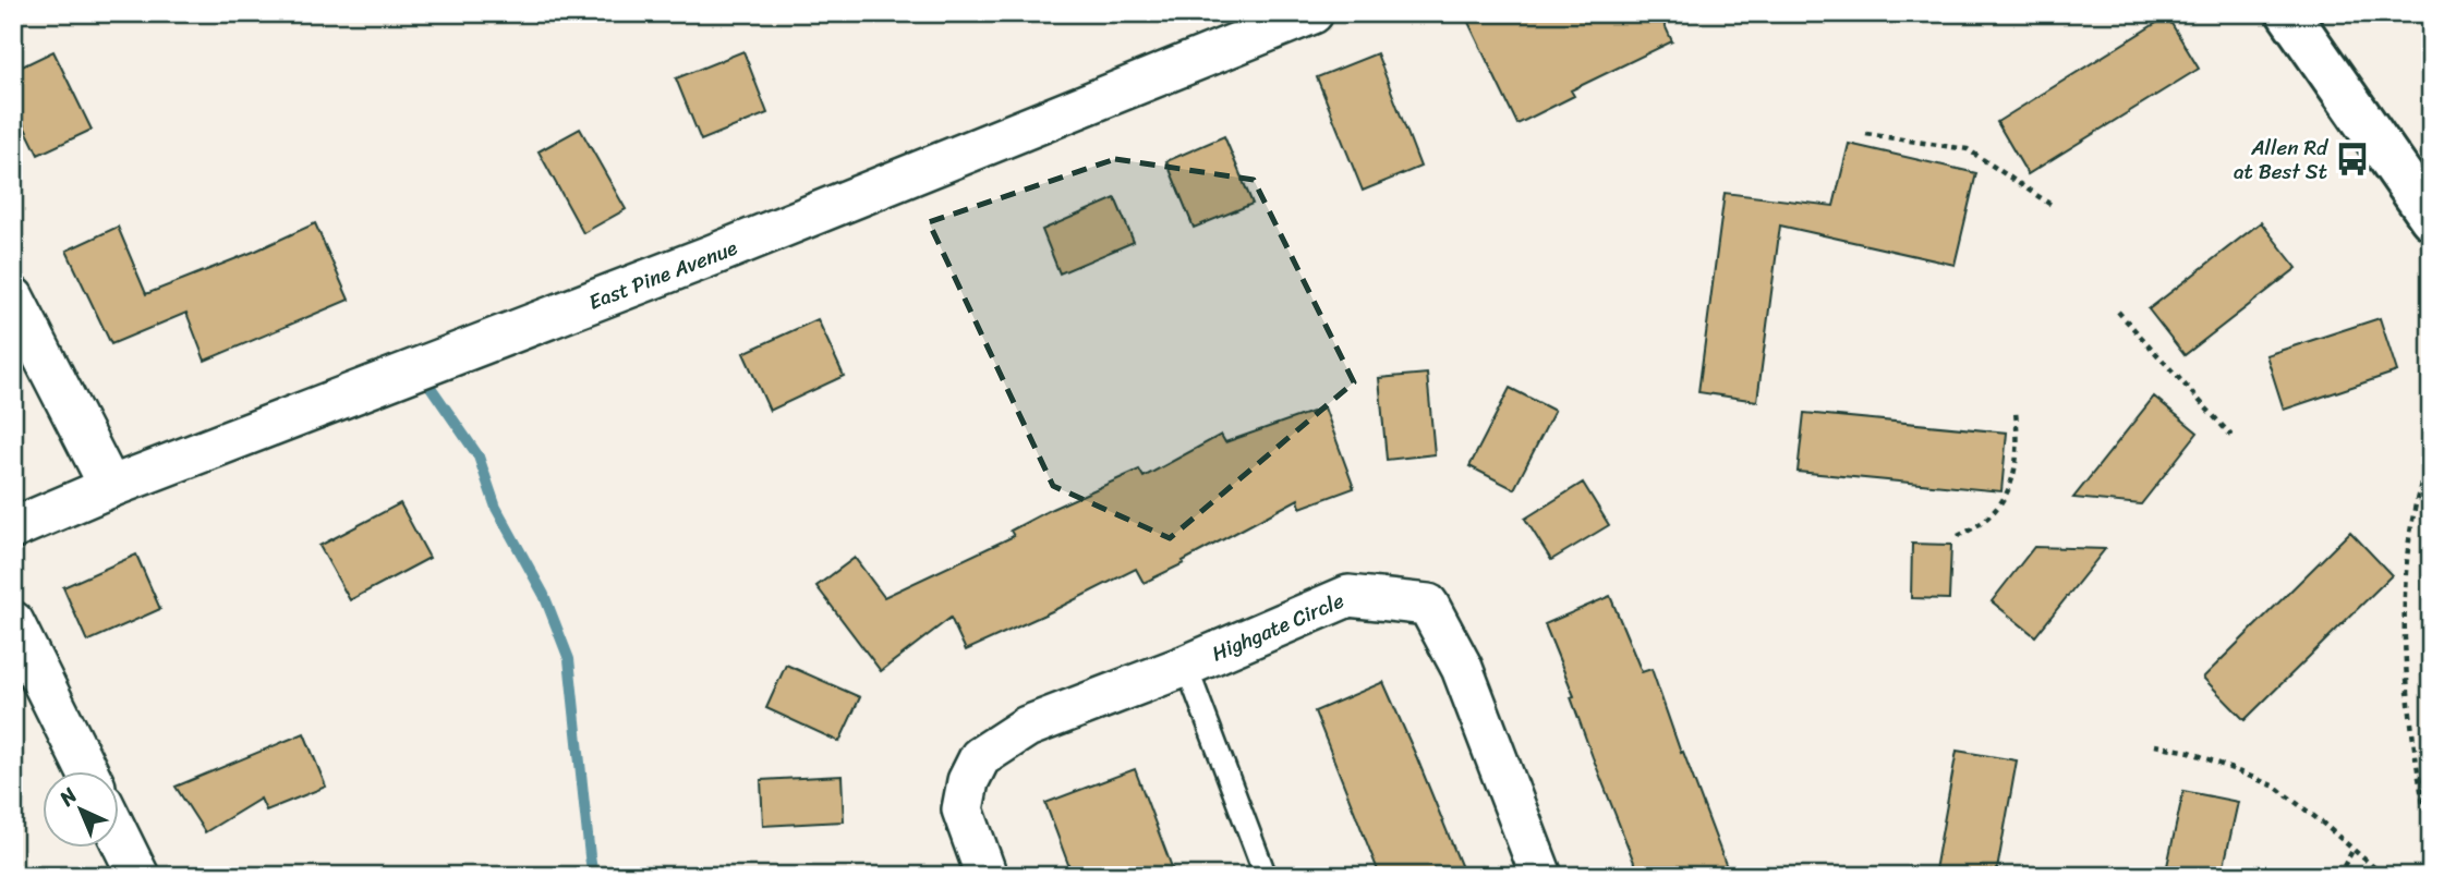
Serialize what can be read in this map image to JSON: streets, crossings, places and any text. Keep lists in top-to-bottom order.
{
  "streets": {
    "street": ["East Pine Avenue", "Highgate Circle"]
  },
  "places": {
    "bus stop": ["Allen Rd at Best St"]
  },
  "north": "top left"
}
